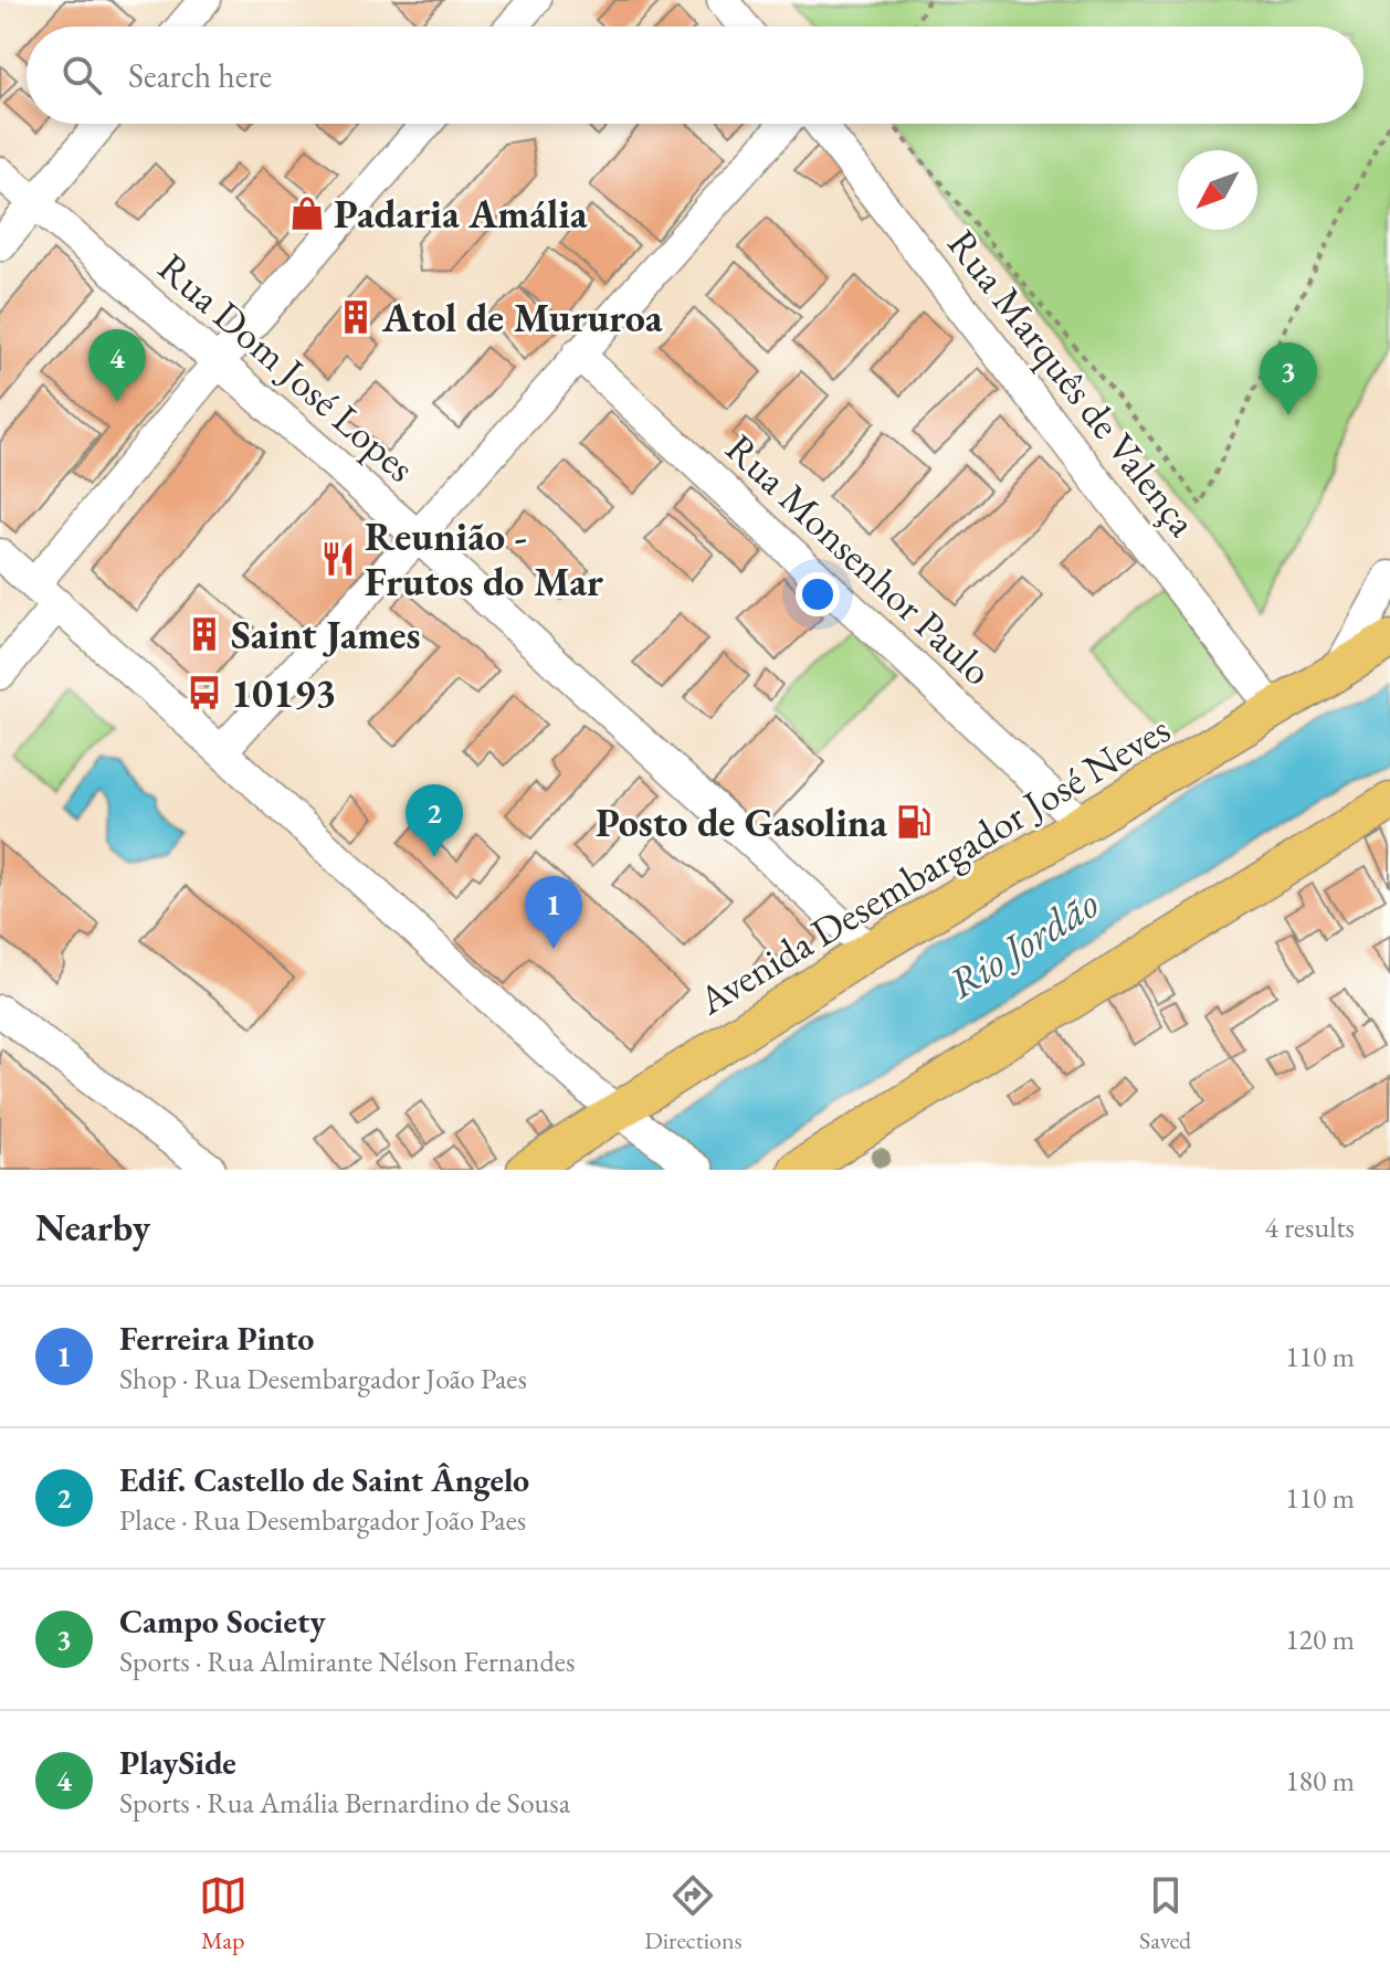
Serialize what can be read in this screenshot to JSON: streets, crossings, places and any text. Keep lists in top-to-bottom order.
{
  "streets": {
    "main road": ["Avenida Desembargador José Neves"],
    "street": ["Rua Dom José Lopes", "Rua Marquês de Valença", "Rua Monsenhor Paulo"]
  },
  "crossings": [
    ["Rua Dom José Lopes", "Avenida Desembargador José Neves"],
    ["Rua Marquês de Valença", "Avenida Desembargador José Neves"],
    ["Rua Monsenhor Paulo", "Avenida Desembargador José Neves"]
  ],
  "water": ["Rio Jordão"],
  "places": {
    "shop": ["Padaria Amália"],
    "building": ["Atol de Mururoa", "Saint James"],
    "restaurant": ["Reunião - Frutos do Mar"],
    "bus stop": ["10193"],
    "fuel station": ["Posto de Gasolina"]
  },
  "north": "bottom left",
  "page": {
    "search": "Search here",
    "pins": [
      "4",
      "3",
      "2",
      "1"
    ],
    "heading": ["Nearby", "4 results"],
    "list": [
      {
        "mark": "1",
        "name": "Ferreira Pinto",
        "note": "Shop · Rua Desembargador João Paes",
        "value": "110 m"
      },
      {
        "mark": "2",
        "name": "Edif. Castello de Saint Ângelo",
        "note": "Place · Rua Desembargador João Paes",
        "value": "110 m"
      },
      {
        "mark": "3",
        "name": "Campo Society",
        "note": "Sports · Rua Almirante Nélson Fernandes",
        "value": "120 m"
      },
      {
        "mark": "4",
        "name": "PlaySide",
        "note": "Sports · Rua Amália Bernardino de Sousa",
        "value": "180 m"
      }
    ],
    "nav": ["Map", "Directions", "Saved"]
  }
}
